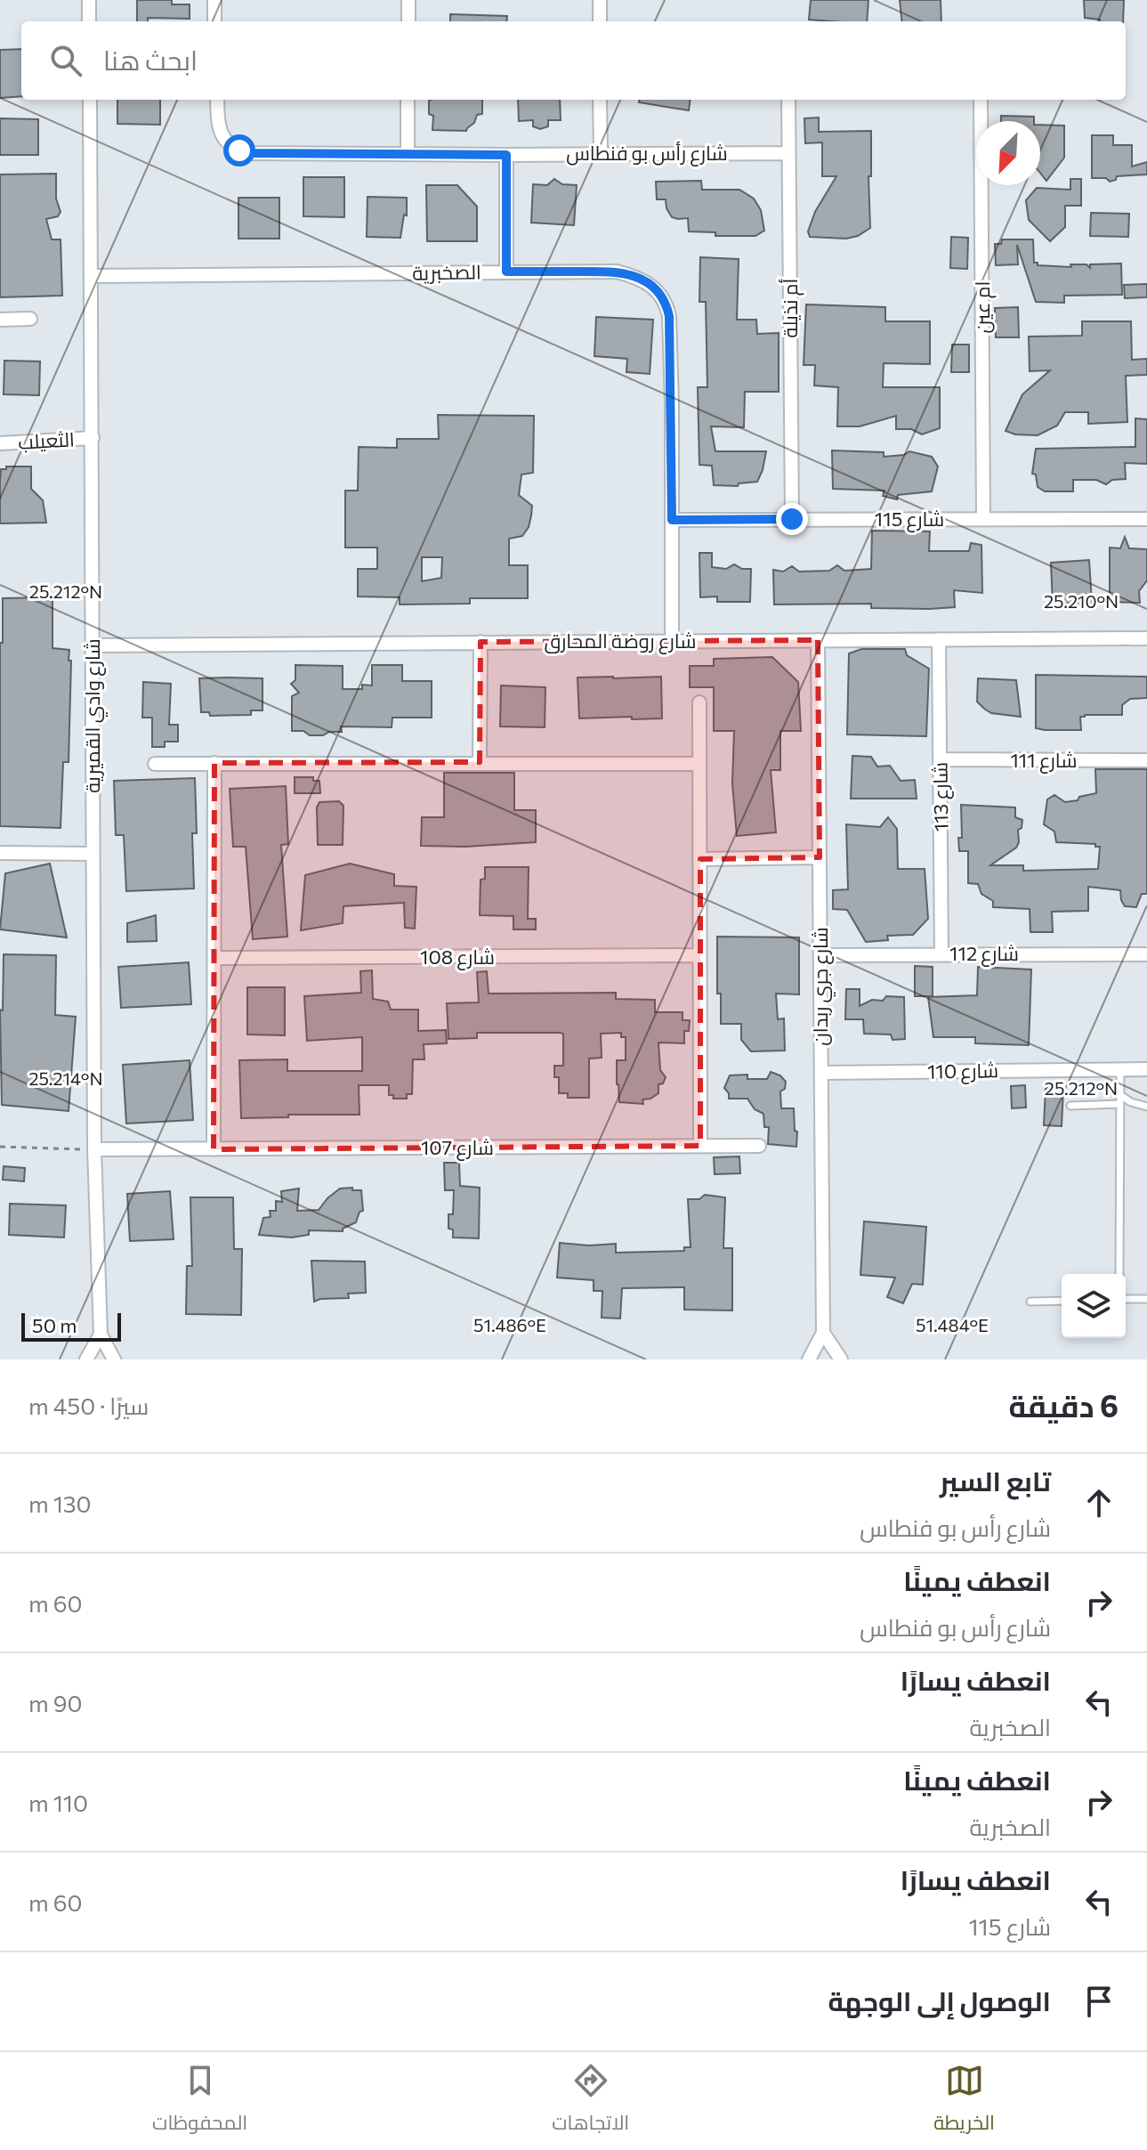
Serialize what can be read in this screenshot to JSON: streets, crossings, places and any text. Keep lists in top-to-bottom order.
{
  "streets": {
    "street": [
      "شارع رأس بو فنطاس",
      "الصخبرية",
      "ام عين",
      "أم نذيلة",
      "الثعيلب",
      "شارع 115",
      "شارع روضة المحارق",
      "شارع وادي القميرية",
      "شارع 111",
      "شارع 113",
      "شارع 112",
      "شارع 108",
      "شارع جري ربدان",
      "شارع 110",
      "شارع 107"
    ]
  },
  "crossings": [
    ["شارع رأس بو فنطاس", "أم نذيلة"],
    ["الصخبرية", "شارع 115"],
    ["الصخبرية", "شارع روضة المحارق"],
    ["الصخبرية", "شارع وادي القميرية"],
    ["ام عين", "شارع 115"],
    ["أم نذيلة", "شارع 115"],
    ["الثعيلب", "شارع وادي القميرية"],
    ["شارع روضة المحارق", "شارع وادي القميرية"],
    ["شارع روضة المحارق", "شارع 113"],
    ["شارع روضة المحارق", "شارع جري ربدان"],
    ["شارع وادي القميرية", "شارع 107"],
    ["شارع 111", "شارع 113"],
    ["شارع 113", "شارع 112"],
    ["شارع 112", "شارع جري ربدان"],
    ["شارع جري ربدان", "شارع 110"]
  ],
  "scale_bar": "50 m",
  "north": "bottom left",
  "page": {
    "search": "ابحث هنا",
    "scale": "50 m",
    "heading": ["6 دقيقة", "سيرًا · 450 m"],
    "list": [
      ["تابع السير", "شارع رأس بو فنطاس", "130 m"],
      ["انعطف يمينًا", "شارع رأس بو فنطاس", "60 m"],
      ["انعطف يسارًا", "الصخبرية", "90 m"],
      ["انعطف يمينًا", "الصخبرية", "110 m"],
      ["انعطف يسارًا", "شارع 115", "60 m"],
      "الوصول إلى الوجهة"
    ],
    "nav": ["الخريطة", "الاتجاهات", "المحفوظات"]
  },
  "coordinates": [
    "25.212°N",
    "25.210°N",
    "25.214°N",
    "51.486°E",
    "51.484°E"
  ]
}
